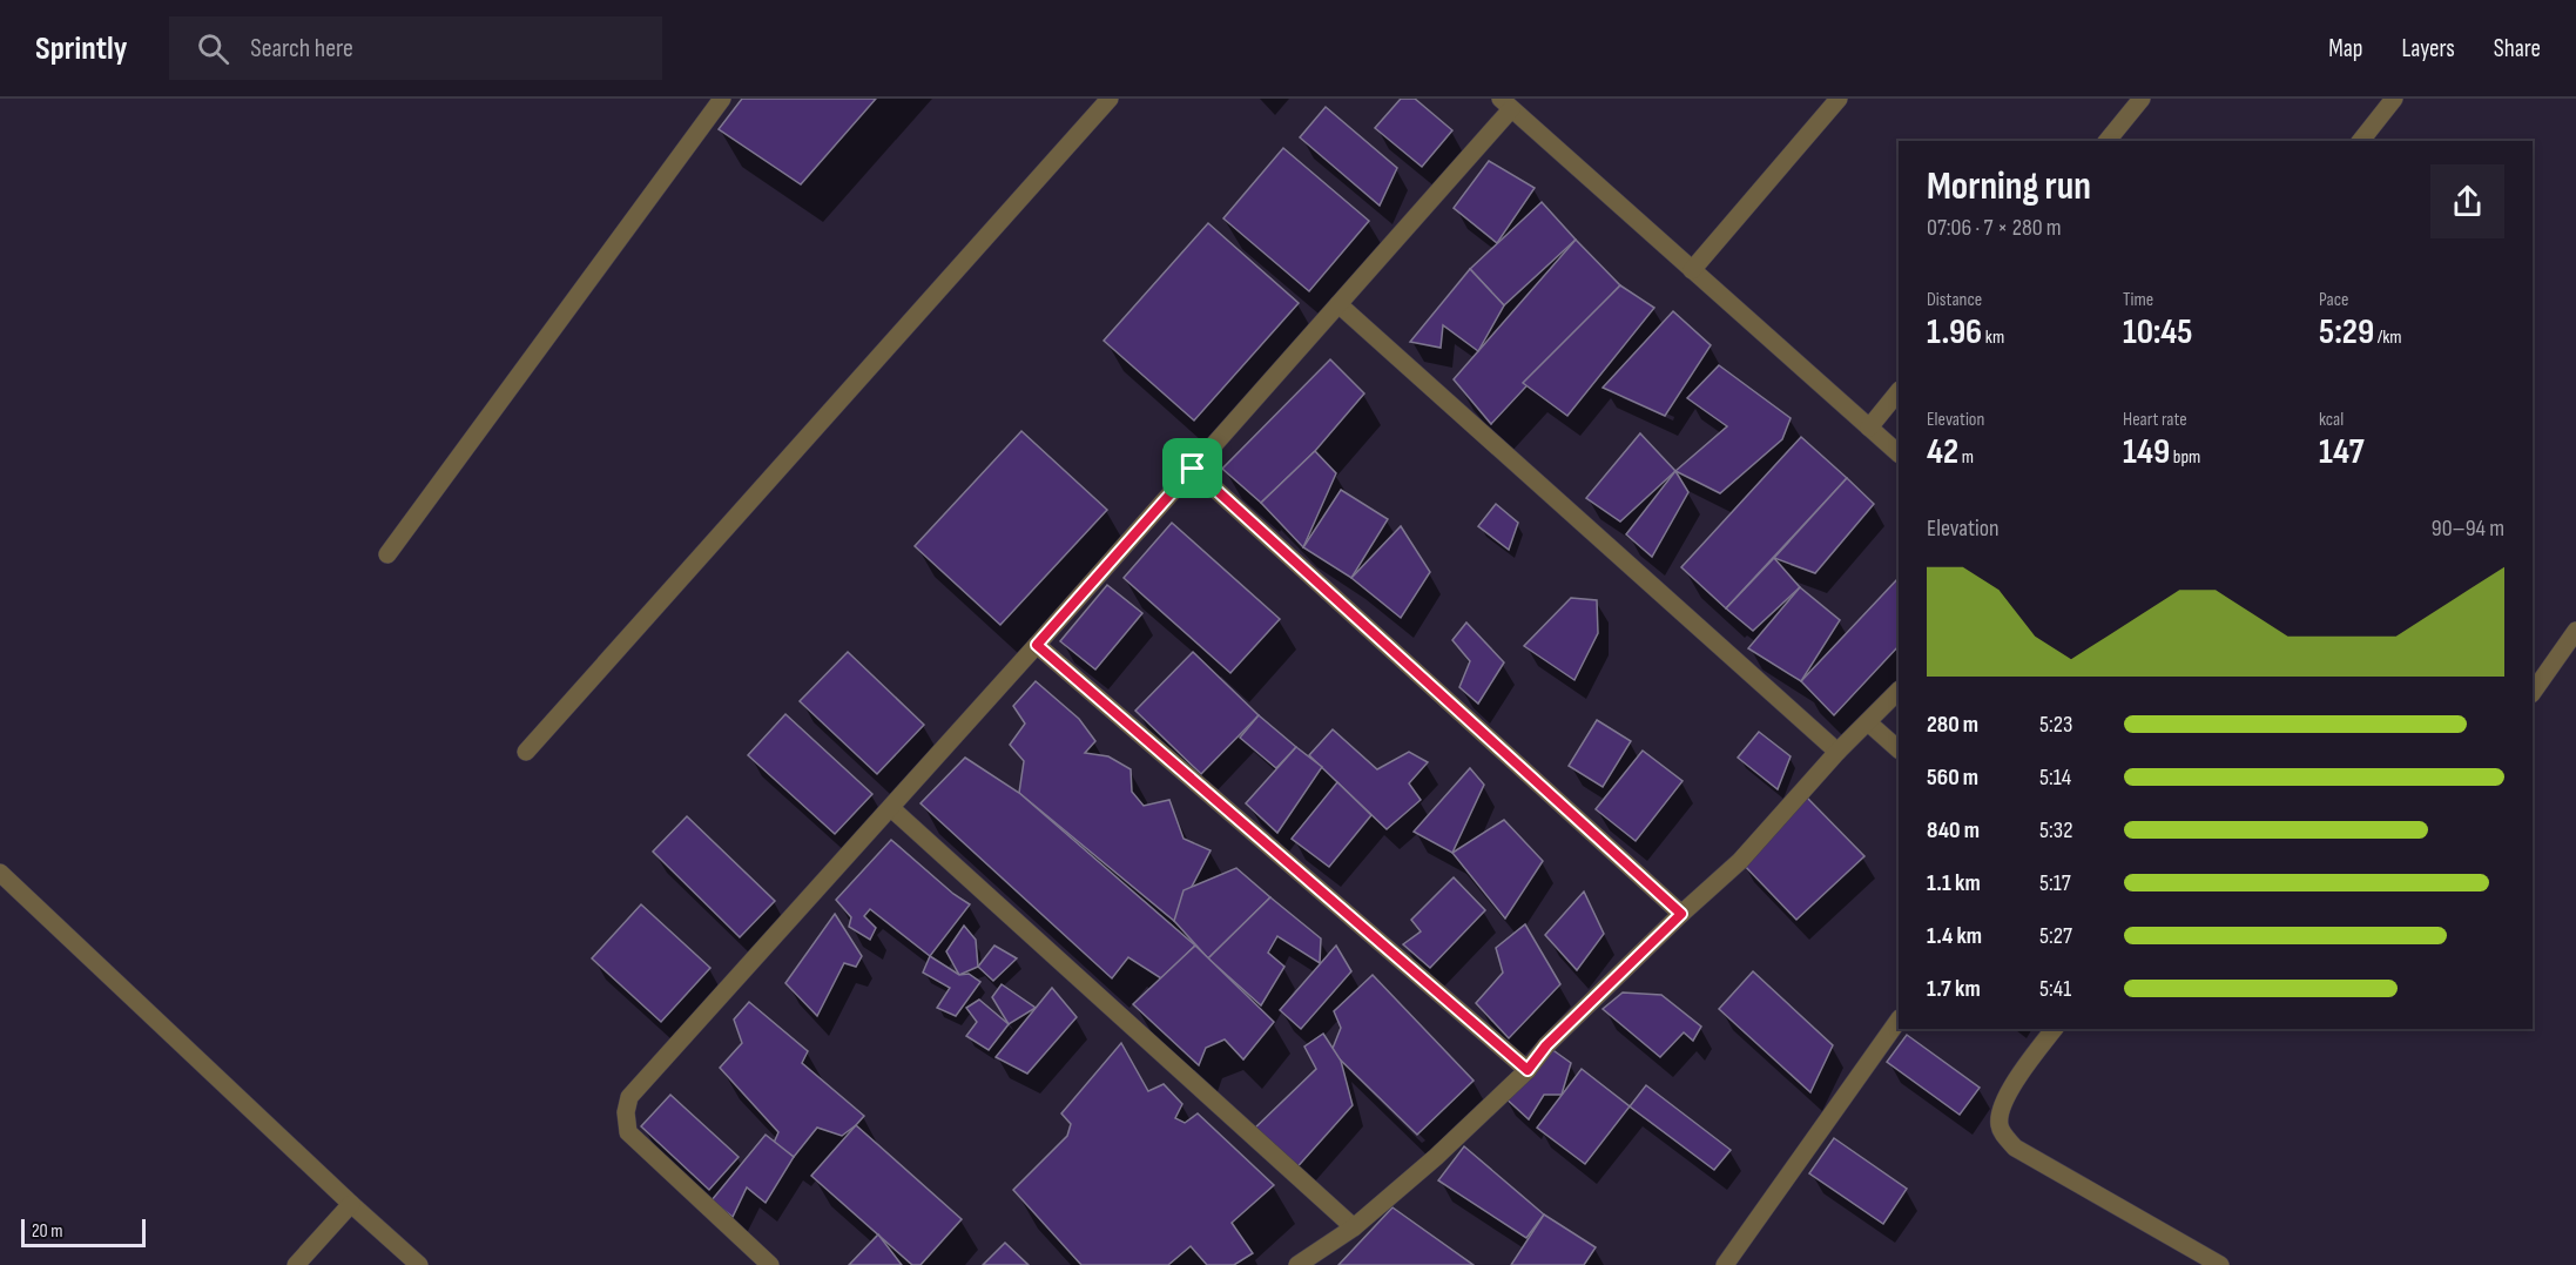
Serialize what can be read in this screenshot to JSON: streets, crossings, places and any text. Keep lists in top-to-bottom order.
{
  "scale_bar": "20 m",
  "page": {
    "header": "Sprintly",
    "search": "Search here",
    "nav": ["Map", "Layers", "Share"],
    "heading": ["Morning run", "07:06 · 7 × 280 m"],
    "stats": [
      ["Distance", "1.96 km"],
      ["Time", "10:45"],
      ["Pace", "5:29 /km"],
      ["Elevation", "42 m"],
      ["Heart rate", "149 bpm"],
      ["kcal", "147"]
    ],
    "chart": ["Elevation", "90–94 m"],
    "list": [
      {
        "name": "280 m",
        "note": "5:23"
      },
      {
        "name": "560 m",
        "note": "5:14"
      },
      {
        "name": "840 m",
        "note": "5:32"
      },
      {
        "name": "1.1 km",
        "note": "5:17"
      },
      {
        "name": "1.4 km",
        "note": "5:27"
      },
      {
        "name": "1.7 km",
        "note": "5:41"
      }
    ],
    "scale": "20 m"
  }
}
